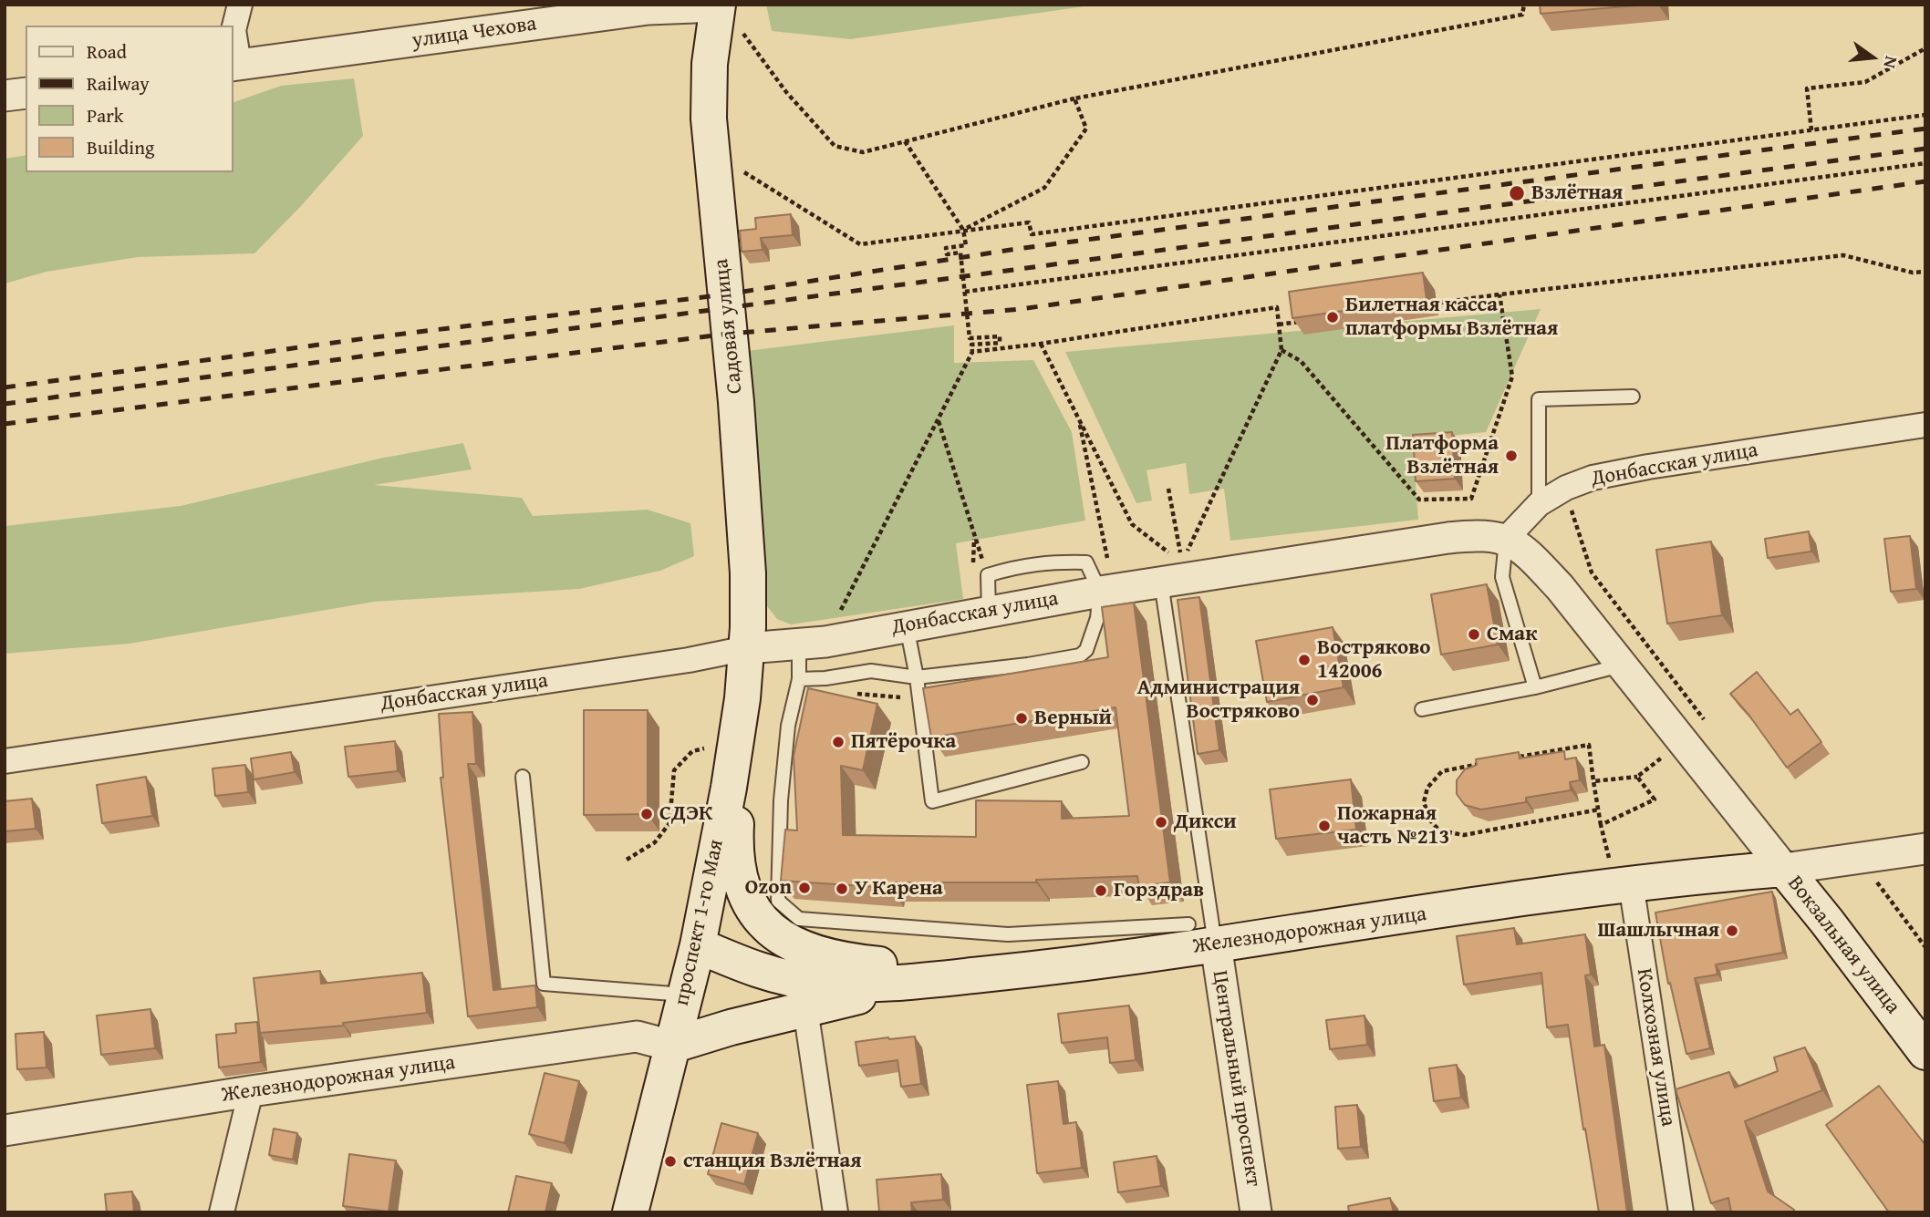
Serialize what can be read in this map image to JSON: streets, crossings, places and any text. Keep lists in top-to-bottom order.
{
  "streets": {
    "main road": [
      "Садовая улица",
      "проспект 1-го Мая",
      "Железнодорожная улица",
      "Вокзальная улица"
    ],
    "street": [
      "улица Чехова",
      "Донбасская улица",
      "Колхозная улица",
      "Центральный проспект"
    ]
  },
  "crossings": [
    ["улица Чехова", "Садовая улица"],
    ["Садовая улица", "Донбасская улица"],
    ["Садовая улица", "проспект 1-го Мая"],
    ["Донбасская улица", "проспект 1-го Мая"],
    ["проспект 1-го Мая", "Железнодорожная улица"],
    ["Железнодорожная улица", "Вокзальная улица"],
    ["Железнодорожная улица", "Колхозная улица"],
    ["Железнодорожная улица", "Центральный проспект"]
  ],
  "places": [
    "Взлётная",
    "Билетная касса платформы Взлётная",
    "Платформа Взлётная",
    "Смак",
    "Востряково 142006",
    "Администрация Востряково",
    "Верный",
    "Пятёрочка",
    "СДЭК",
    "Дикси",
    "Пожарная часть №213",
    "Ozon",
    "У Карена",
    "Горздрав",
    "Шашлычная",
    "станция Взлётная"
  ],
  "legend": [
    "Road",
    "Railway",
    "Park",
    "Building"
  ],
  "north": "right"
}
